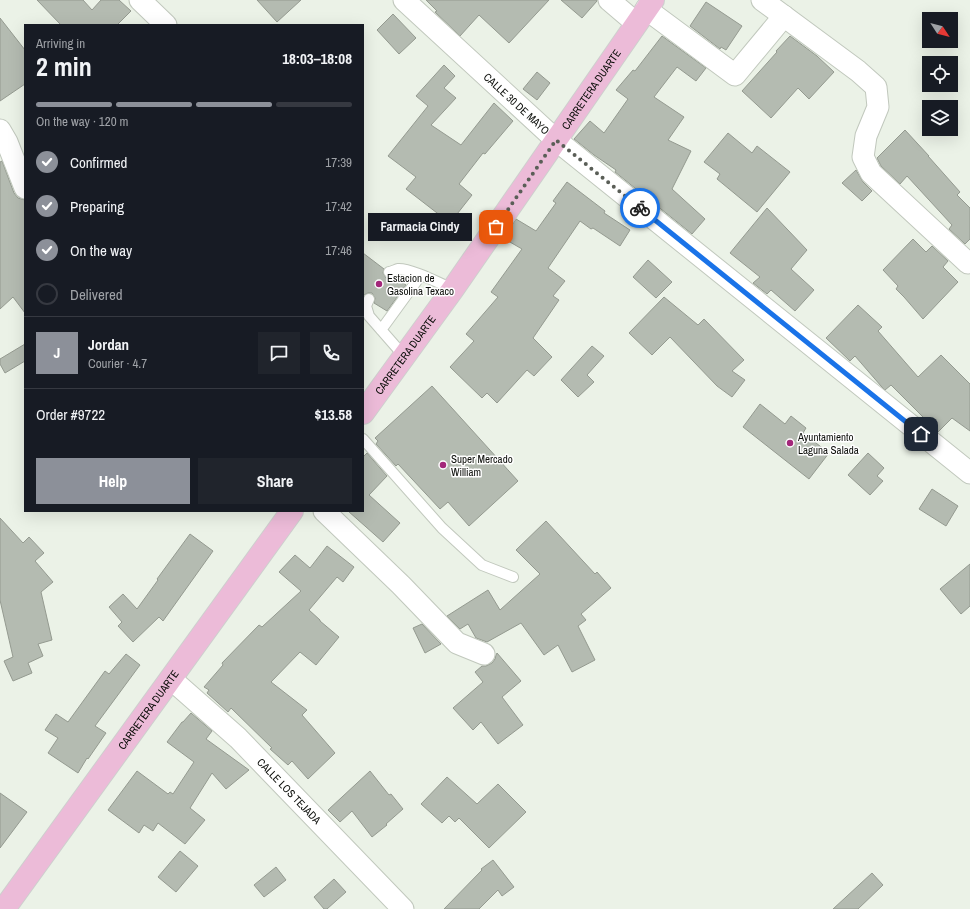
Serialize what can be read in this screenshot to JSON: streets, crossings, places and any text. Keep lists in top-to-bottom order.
{
  "streets": {
    "main road": ["CARRETERA DUARTE"],
    "street": ["CALLE 30 DE MAYO", "CALLE LOS TEJADA"]
  },
  "crossings": [
    ["CARRETERA DUARTE", "CALLE 30 DE MAYO"],
    ["CARRETERA DUARTE", "CALLE LOS TEJADA"]
  ],
  "places": [
    "Farmacia Cindy",
    "Estacion de Gasolina Texaco",
    "Ayuntamiento Laguna Salada",
    "Super Mercado William"
  ],
  "north": "bottom right",
  "page": {
    "heading": ["2 min", "Arriving in", "18:03–18:08"],
    "panel": [
      "Jordan",
      "Courier · 4.7",
      "Order #9722",
      "$13.58"
    ],
    "bar": "On the way · 120 m",
    "list": [
      ["Confirmed", "17:39"],
      ["Preparing", "17:42"],
      ["On the way", "17:46"],
      "Delivered"
    ],
    "bubble": "Farmacia Cindy",
    "round": "J",
    "buttons": ["Help", "Share"]
  }
}
